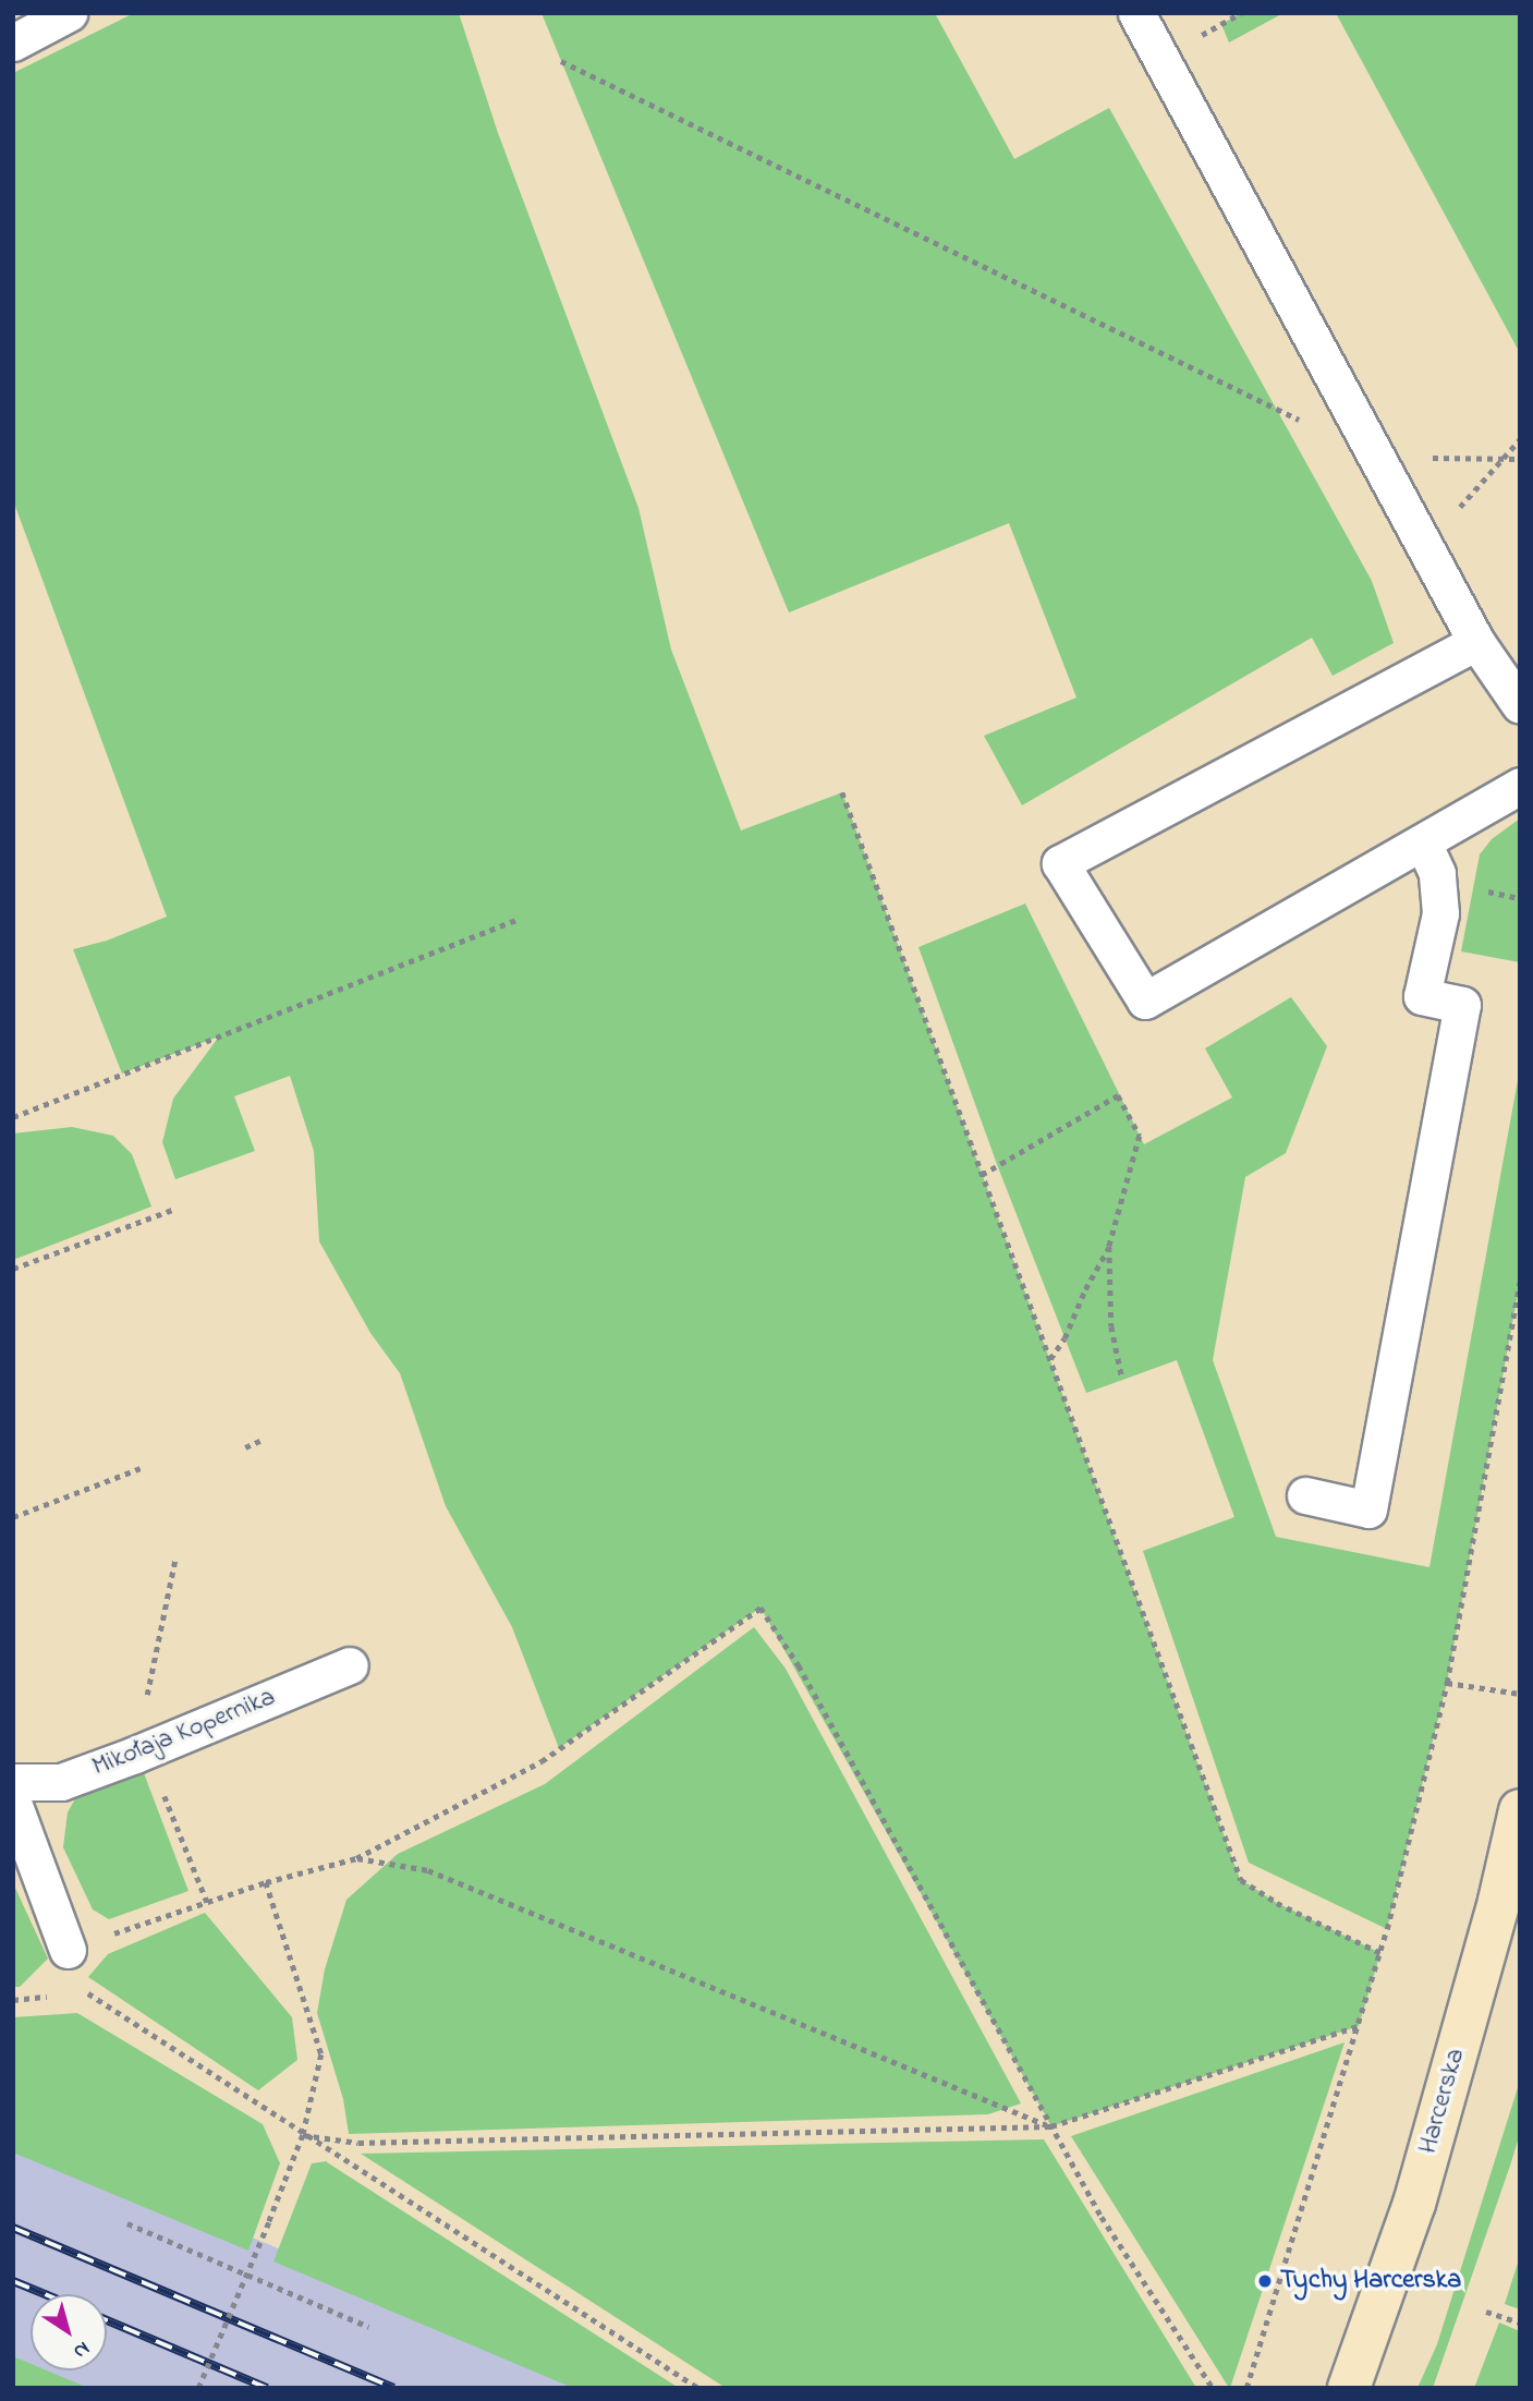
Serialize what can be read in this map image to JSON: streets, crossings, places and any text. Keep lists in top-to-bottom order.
{
  "streets": {
    "street": ["Harcerska"],
    "lane": ["Mikołaja Kopernika"]
  },
  "places": ["Tychy Harcerska"],
  "north": "bottom right"
}
